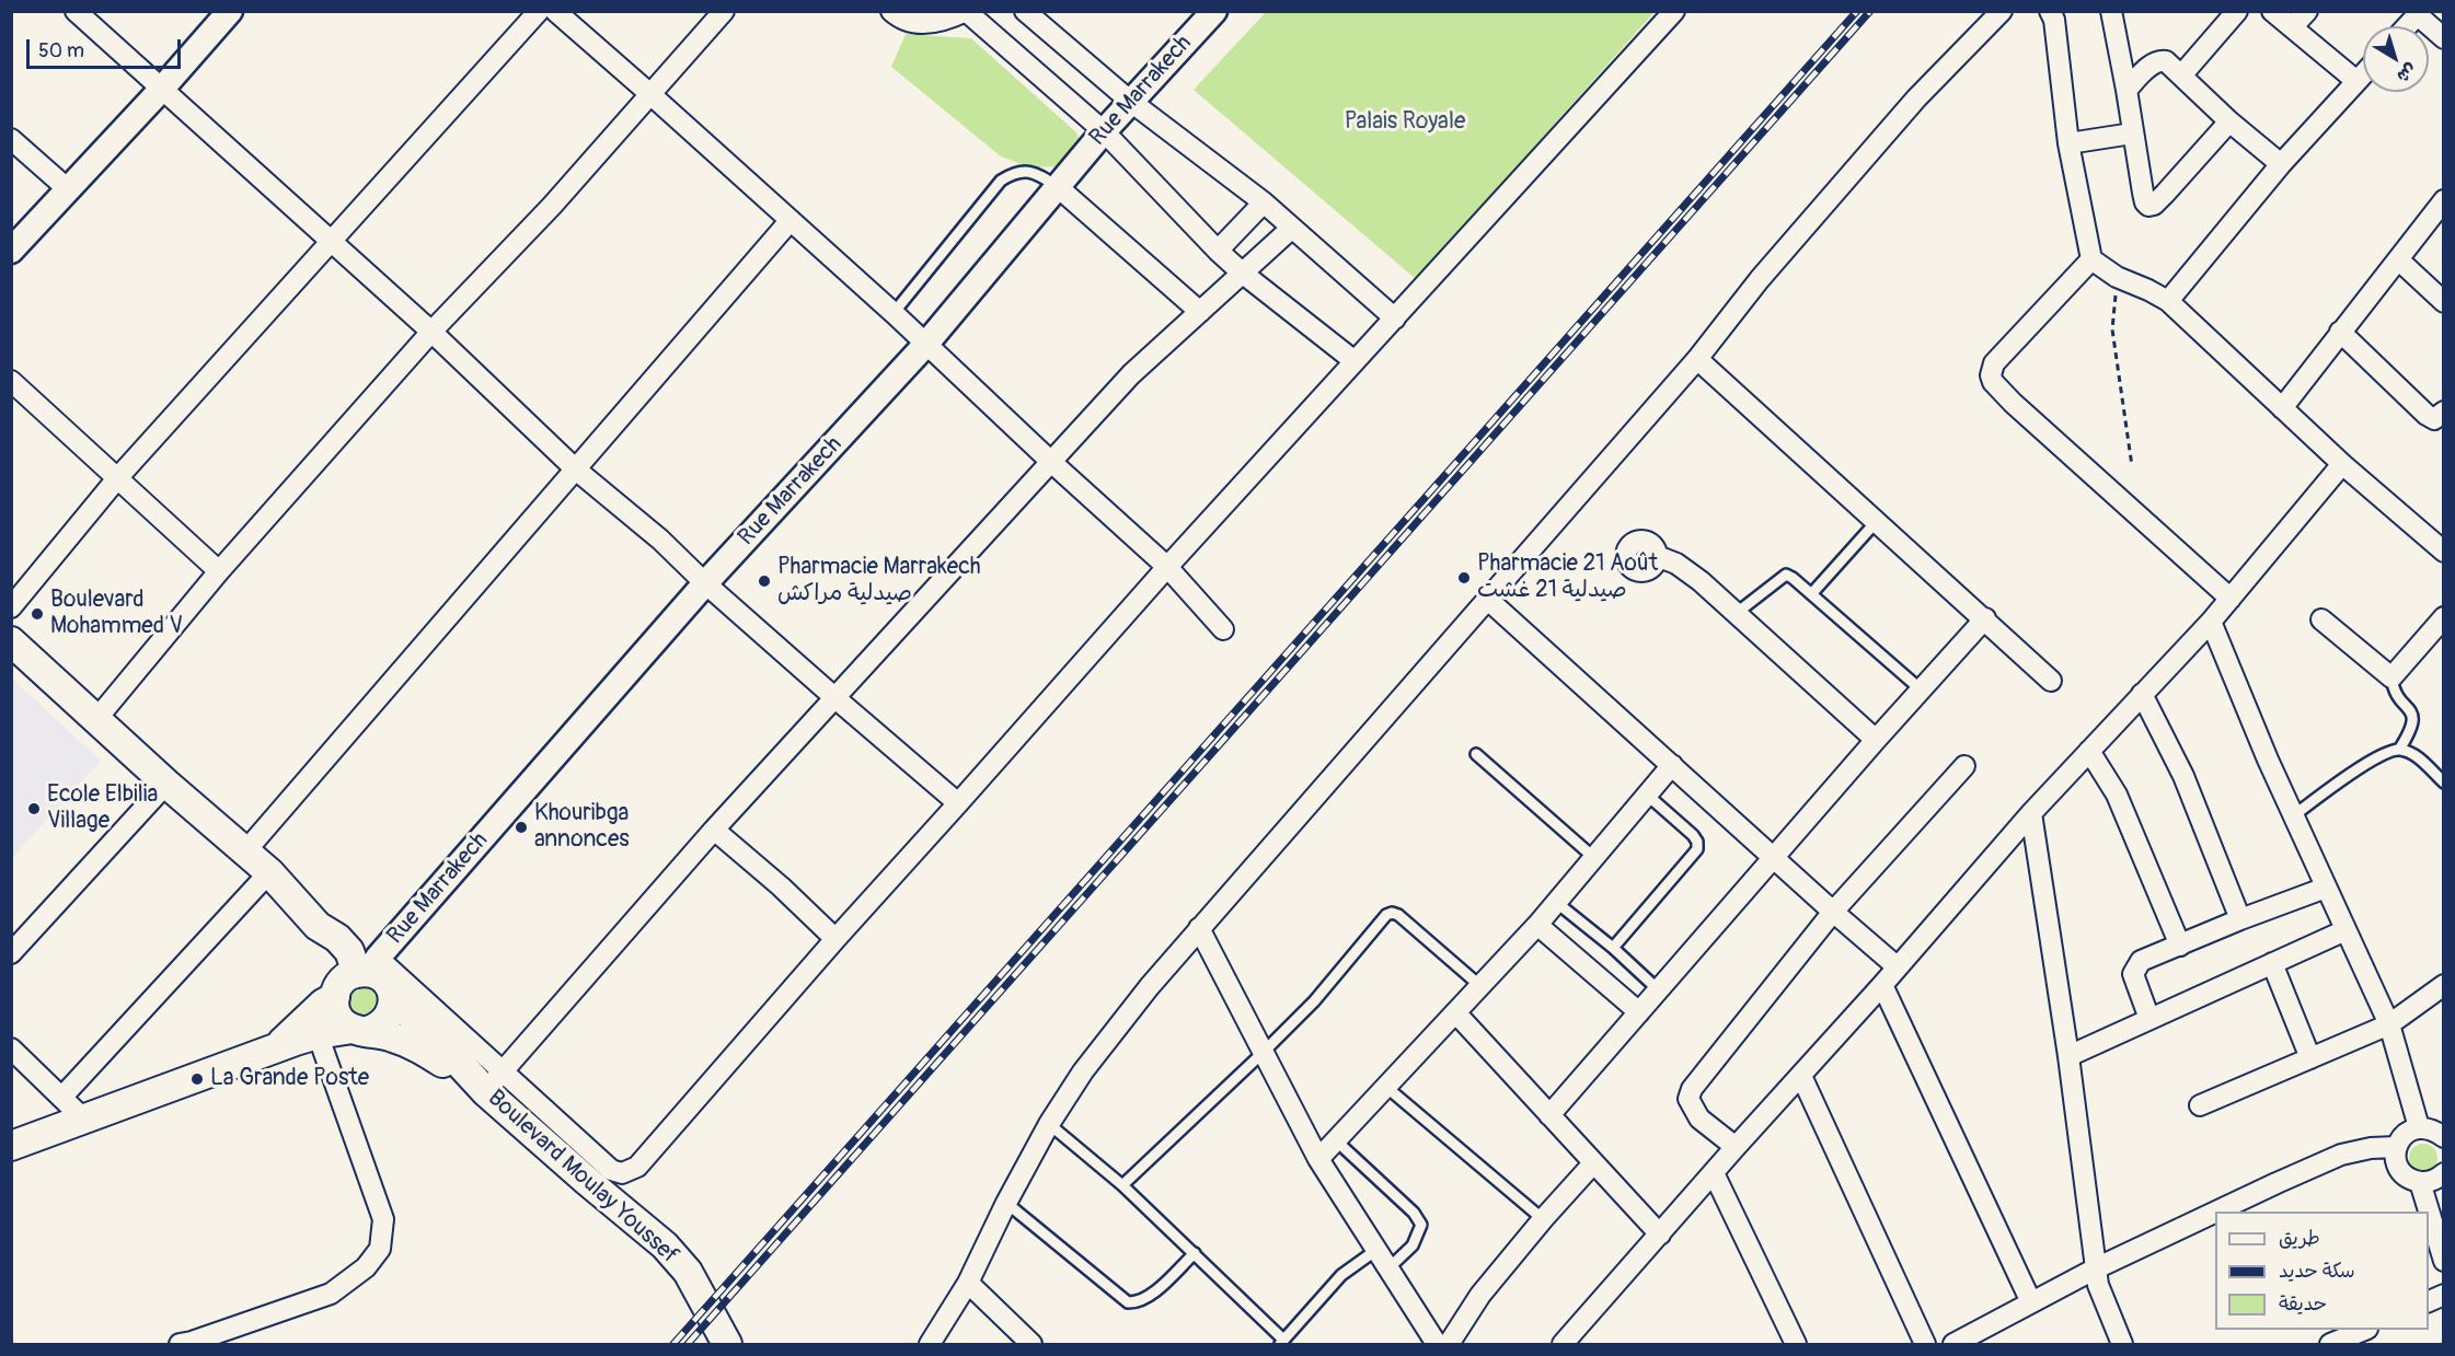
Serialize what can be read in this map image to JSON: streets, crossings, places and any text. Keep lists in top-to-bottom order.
{
  "streets": {
    "main road": ["Boulevard Moulay Youssef"],
    "street": ["Rue Marrakech"]
  },
  "parks": ["Palais Royale"],
  "places": [
    "Pharmacie 21 Août صيدلية 21 غشت",
    "Pharmacie Marrakech صيدلية مراكش",
    "Boulevard Mohammed V",
    "Ecole Elbilia Village",
    "Khouribga annonces",
    "La Grande Poste"
  ],
  "legend": ["طريق", "سكة حديد", "حديقة"],
  "scale_bar": "50 m",
  "north": "bottom right"
}
